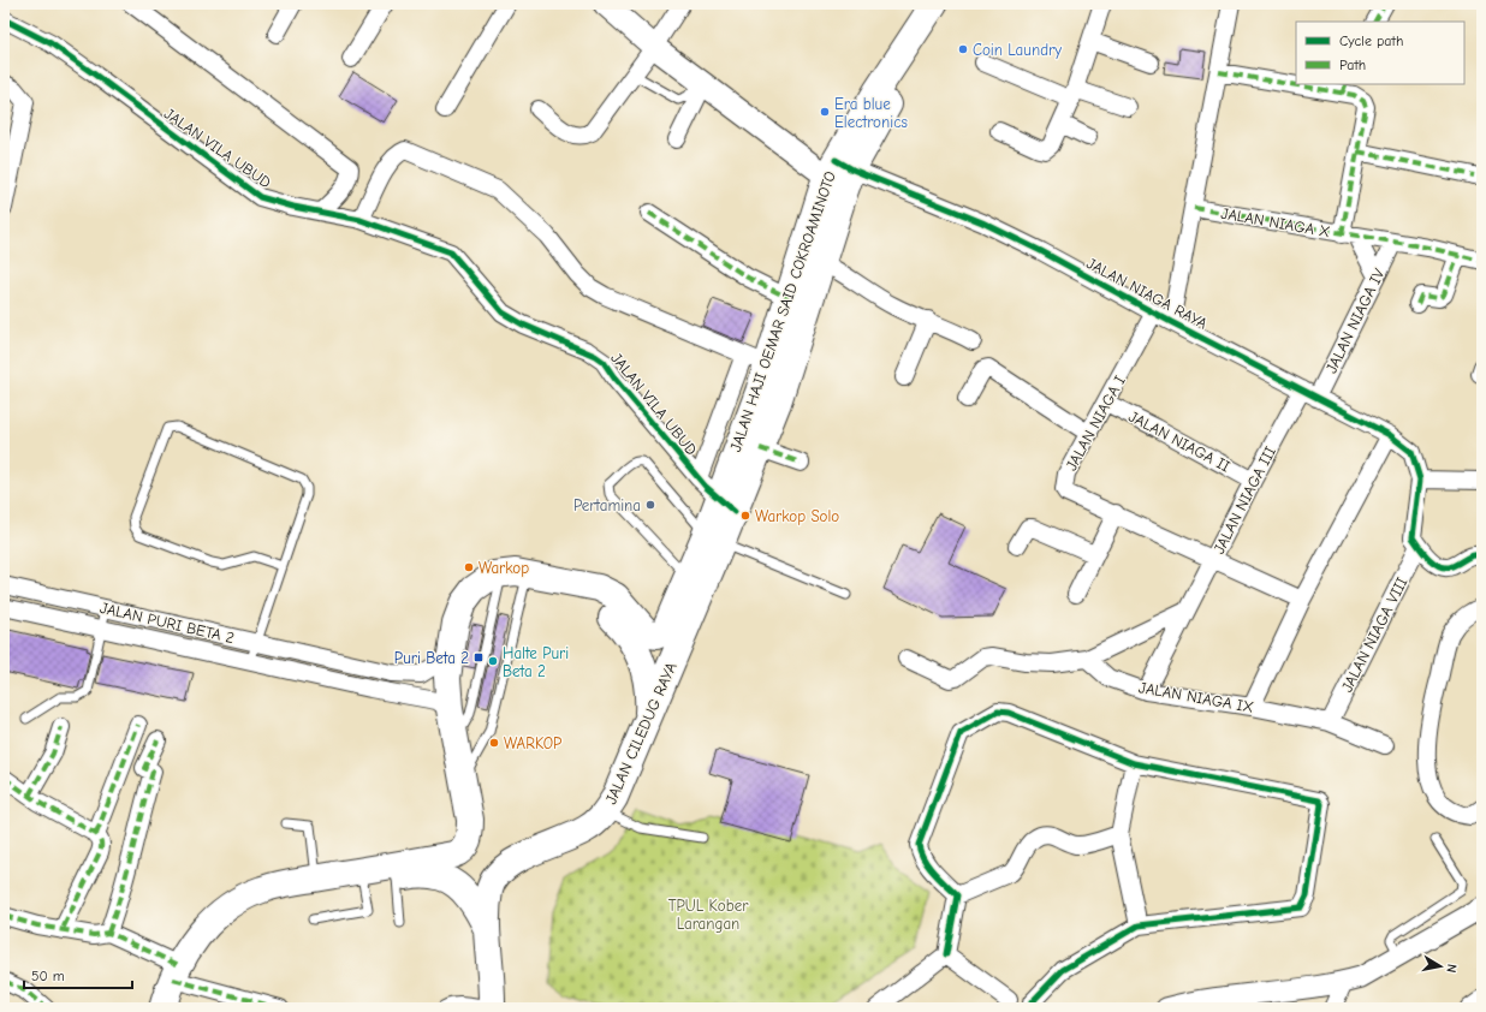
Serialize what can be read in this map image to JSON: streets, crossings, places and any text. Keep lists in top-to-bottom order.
{
  "streets": {
    "main road": ["JALAN HAJI OEMAR SAID COKROAMINOTO", "JALAN CILEDUG RAYA"],
    "street": [
      "JALAN VILA UBUD",
      "JALAN NIAGA X",
      "JALAN NIAGA RAYA",
      "JALAN NIAGA IV",
      "JALAN NIAGA I",
      "JALAN NIAGA II",
      "JALAN NIAGA III",
      "JALAN PURI BETA 2",
      "JALAN NIAGA VIII",
      "JALAN NIAGA IX"
    ]
  },
  "crossings": [
    ["JALAN VILA UBUD", "JALAN HAJI OEMAR SAID COKROAMINOTO"],
    ["JALAN NIAGA X", "JALAN NIAGA IV"],
    ["JALAN NIAGA RAYA", "JALAN HAJI OEMAR SAID COKROAMINOTO"],
    ["JALAN NIAGA RAYA", "JALAN NIAGA IV"],
    ["JALAN NIAGA RAYA", "JALAN NIAGA I"],
    ["JALAN NIAGA RAYA", "JALAN NIAGA III"],
    ["JALAN HAJI OEMAR SAID COKROAMINOTO", "JALAN CILEDUG RAYA"],
    ["JALAN NIAGA I", "JALAN NIAGA II"],
    ["JALAN NIAGA I", "JALAN NIAGA III"],
    ["JALAN NIAGA II", "JALAN NIAGA III"],
    ["JALAN NIAGA III", "JALAN NIAGA IX"],
    ["JALAN NIAGA VIII", "JALAN NIAGA IX"]
  ],
  "parks": ["TPUL Kober Larangan"],
  "places": {
    "other": [
      "Coin Laundry",
      "Era blue Electronics",
      "Pertamina",
      "Warkop Solo",
      "Warkop",
      "Halte Puri Beta 2",
      "WARKOP"
    ],
    "transit": ["Puri Beta 2"]
  },
  "legend": ["Cycle path", "Path"],
  "scale_bar": "50 m",
  "north": "right"
}
